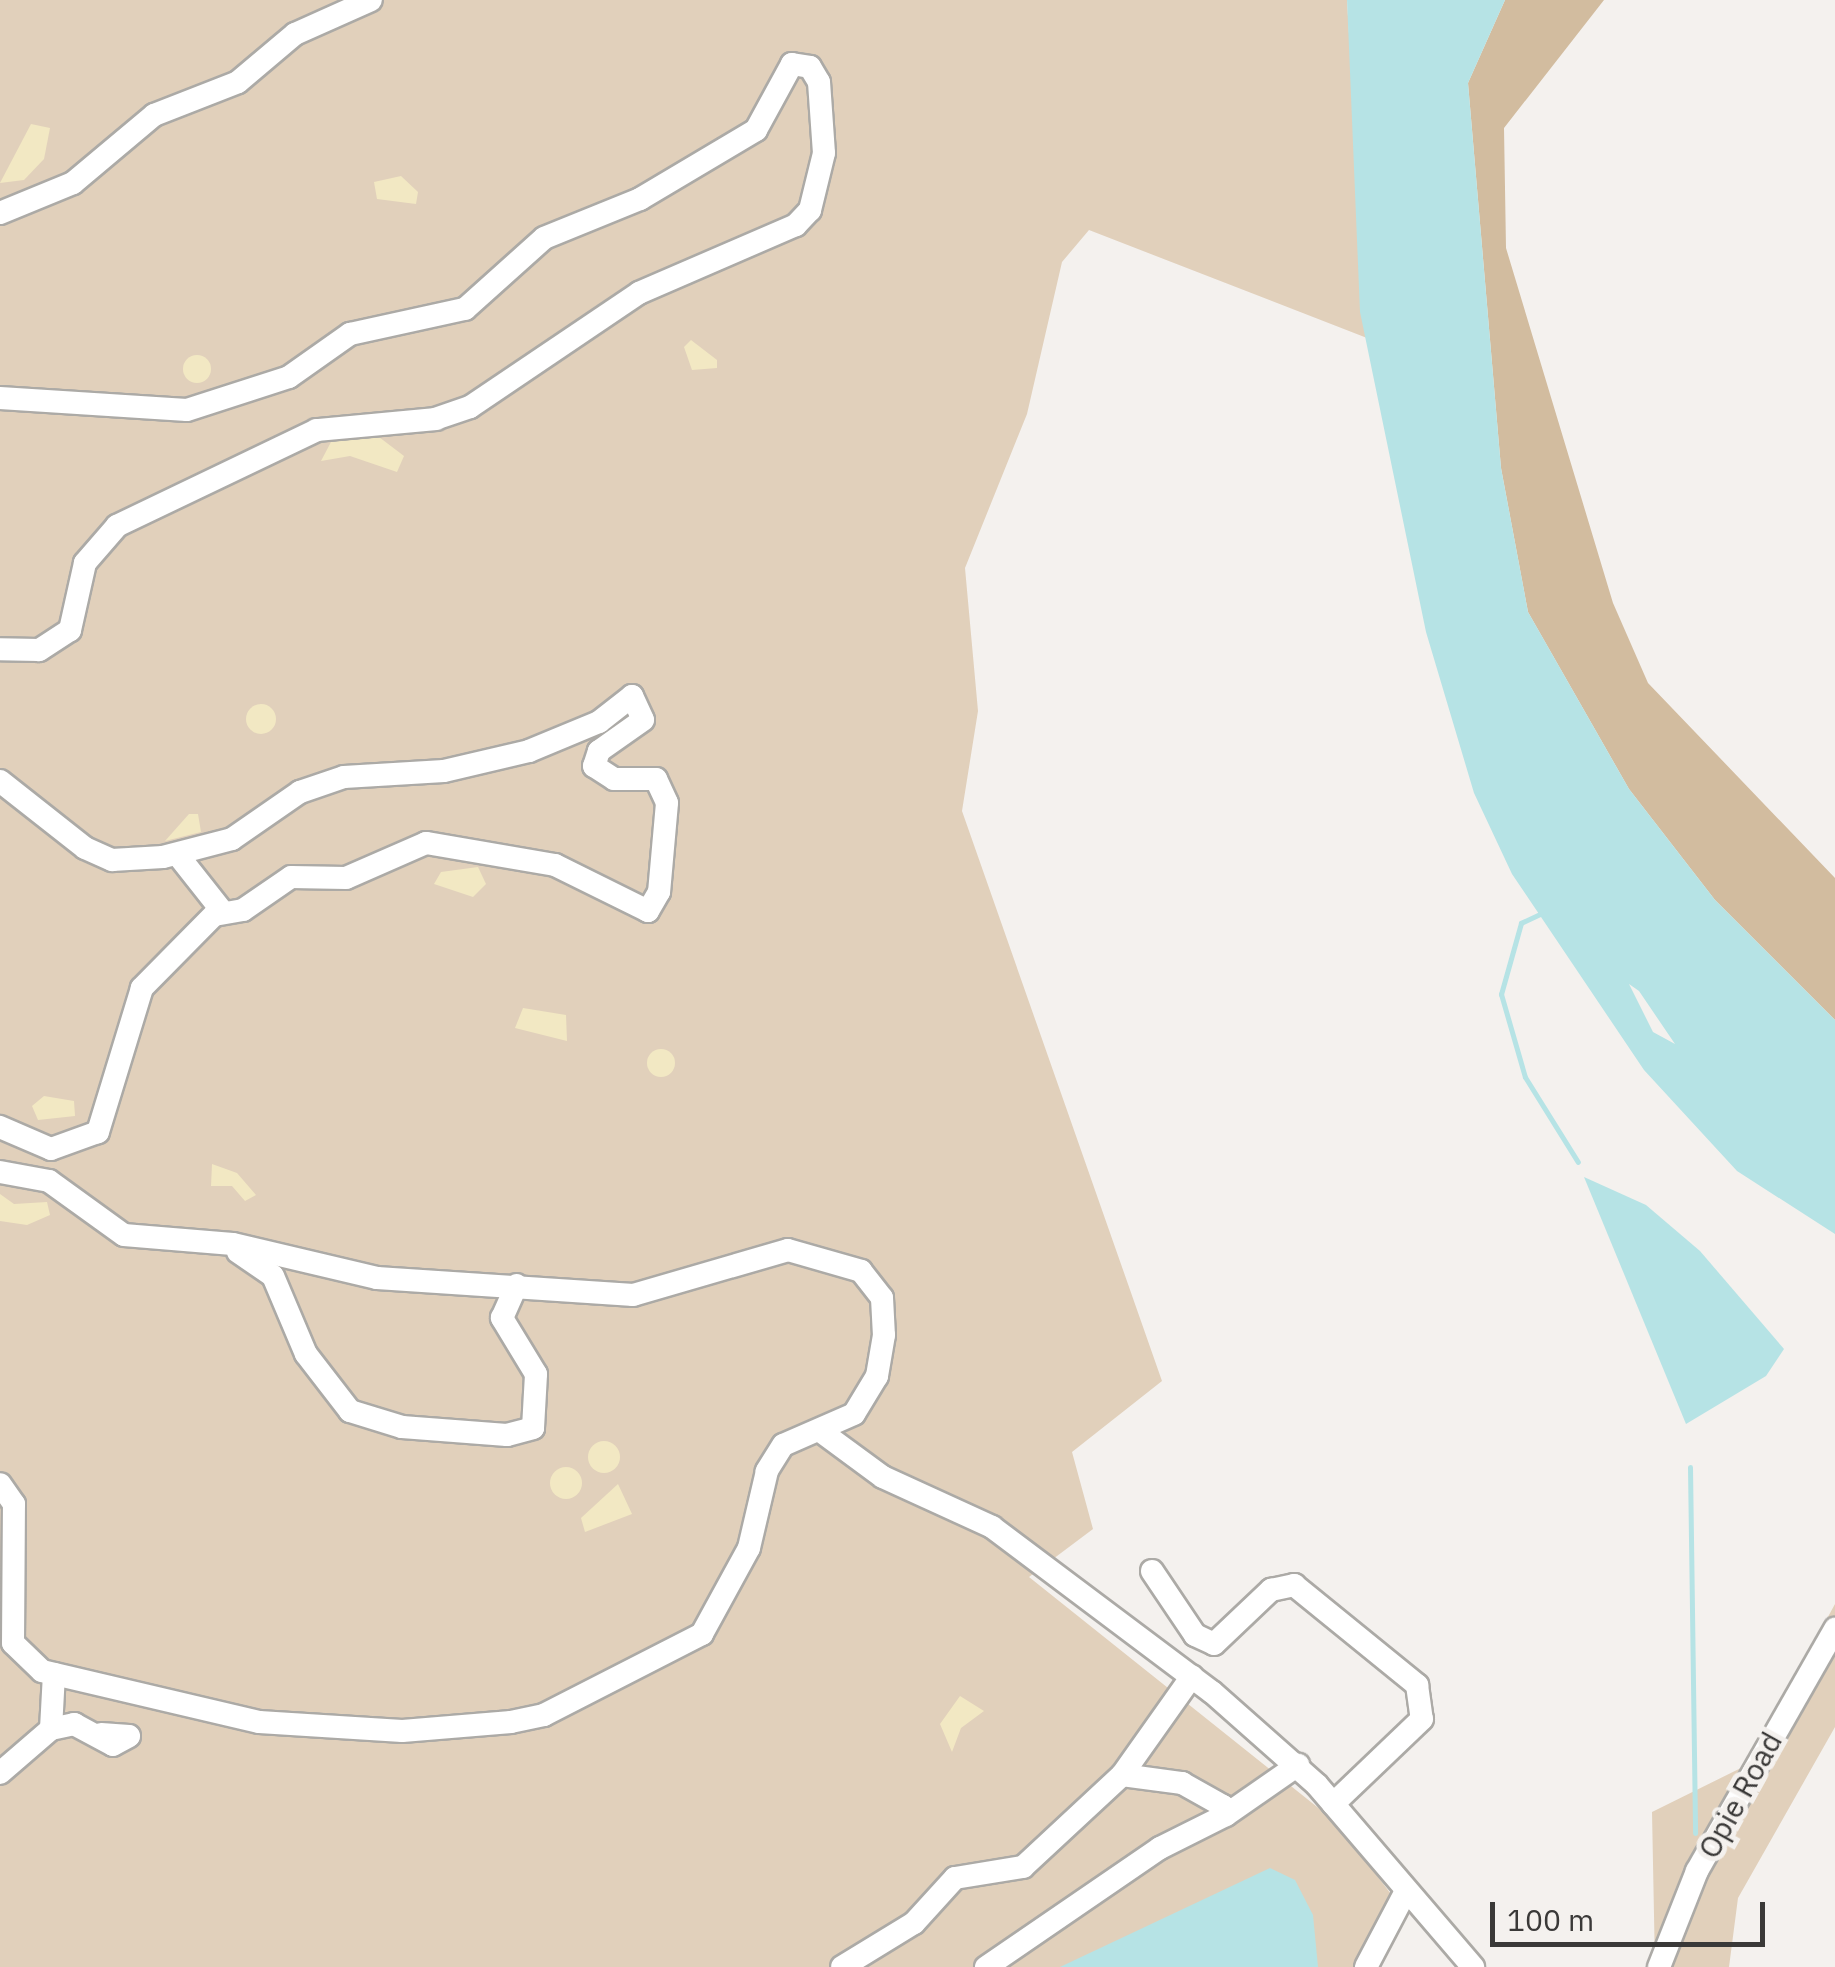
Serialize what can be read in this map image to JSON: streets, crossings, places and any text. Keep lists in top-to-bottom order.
{
  "streets": {
    "street": ["Opie Road"]
  },
  "scale_bar": "100 m"
}
